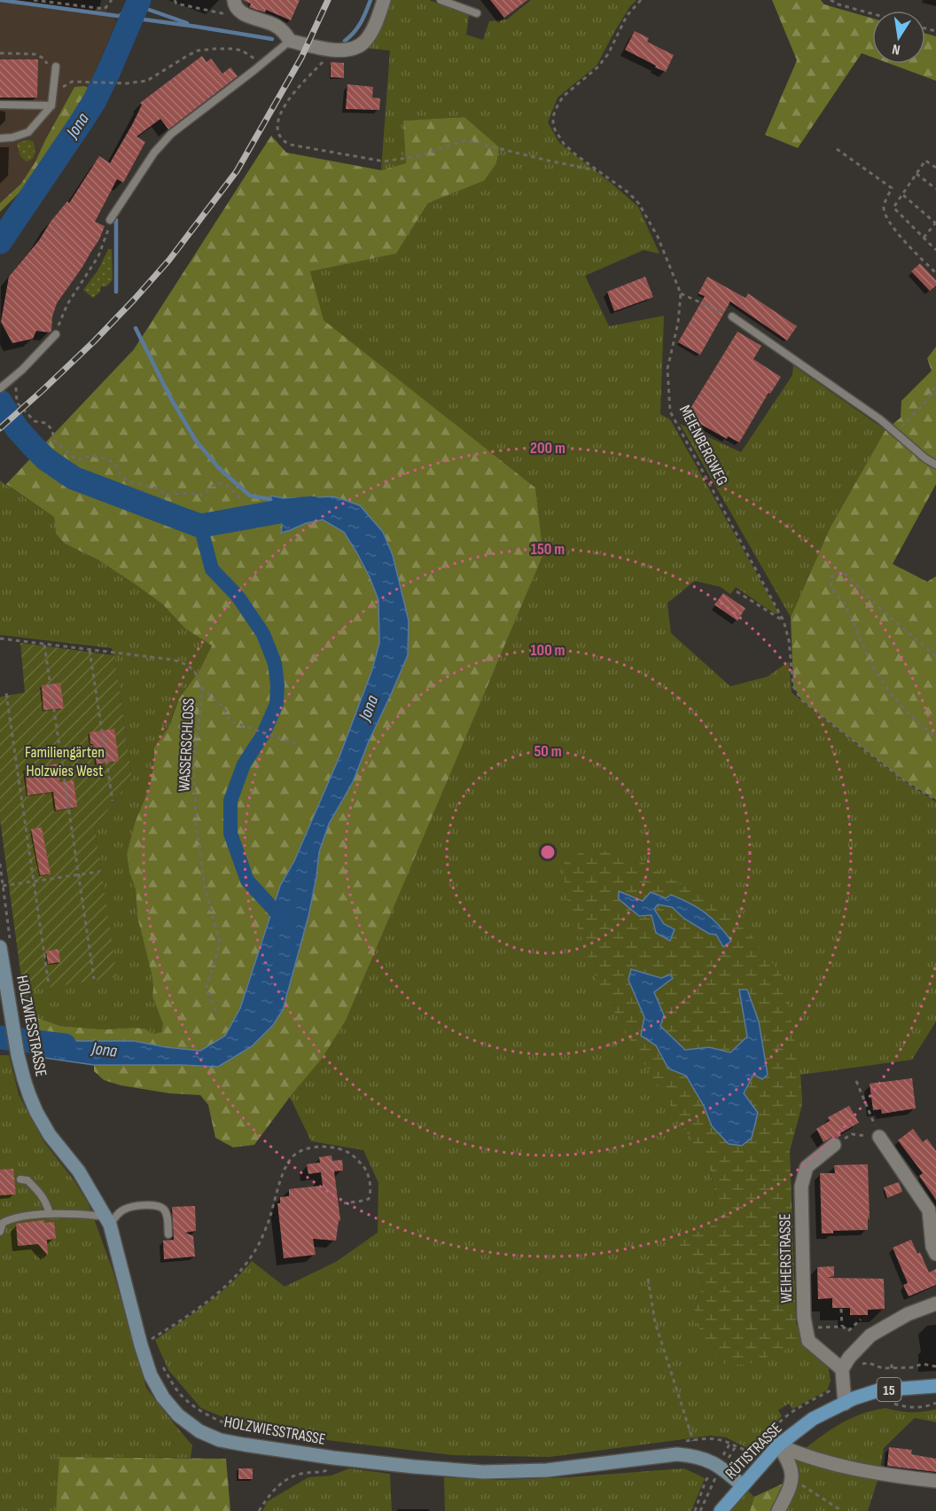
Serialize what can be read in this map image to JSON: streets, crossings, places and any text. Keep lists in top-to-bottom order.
{
  "streets": {
    "main road": ["15", "RÜTISTRASSE"],
    "street": ["HOLZWIESSTRASSE", "WEIHERSTRASSE"],
    "path": ["MEIENBERGWEG", "WASSERSCHLOSS"]
  },
  "crossings": [
    ["HOLZWIESSTRASSE", "RÜTISTRASSE"]
  ],
  "water": ["Jona"],
  "parks": ["Familiengärten Holzwies West"],
  "north": "bottom",
  "rings": [
    "200 m",
    "150 m",
    "100 m",
    "50 m"
  ]
}
